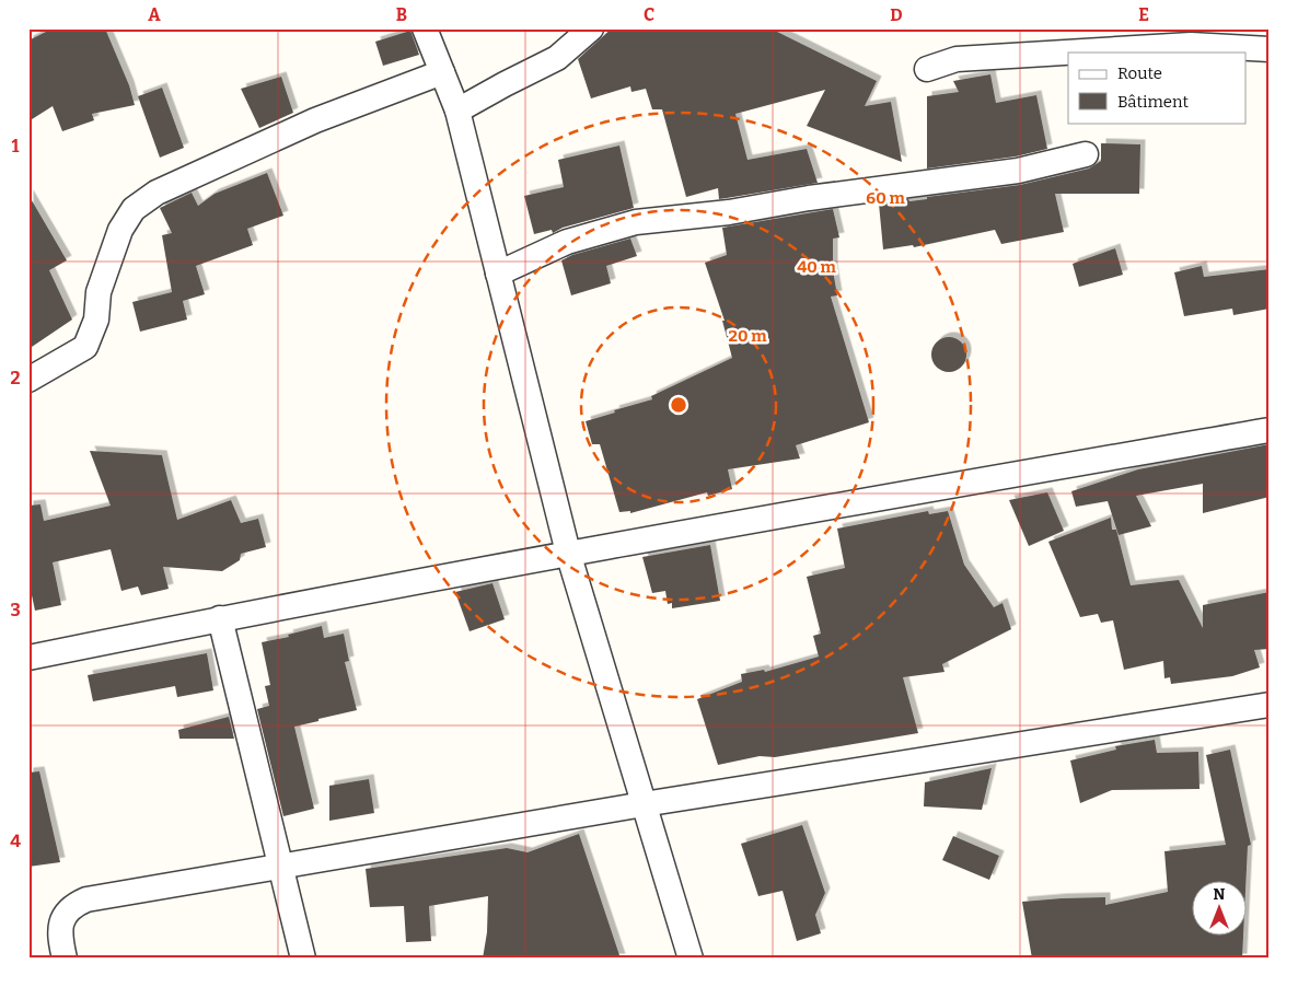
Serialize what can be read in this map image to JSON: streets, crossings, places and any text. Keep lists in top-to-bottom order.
{
  "legend": ["Route", "Bâtiment"],
  "north": "top",
  "grid": {
    "columns": [
      "A",
      "B",
      "C",
      "D",
      "E"
    ],
    "rows": [
      "1",
      "2",
      "3",
      "4"
    ]
  },
  "rings": ["60 m", "40 m", "20 m"]
}
